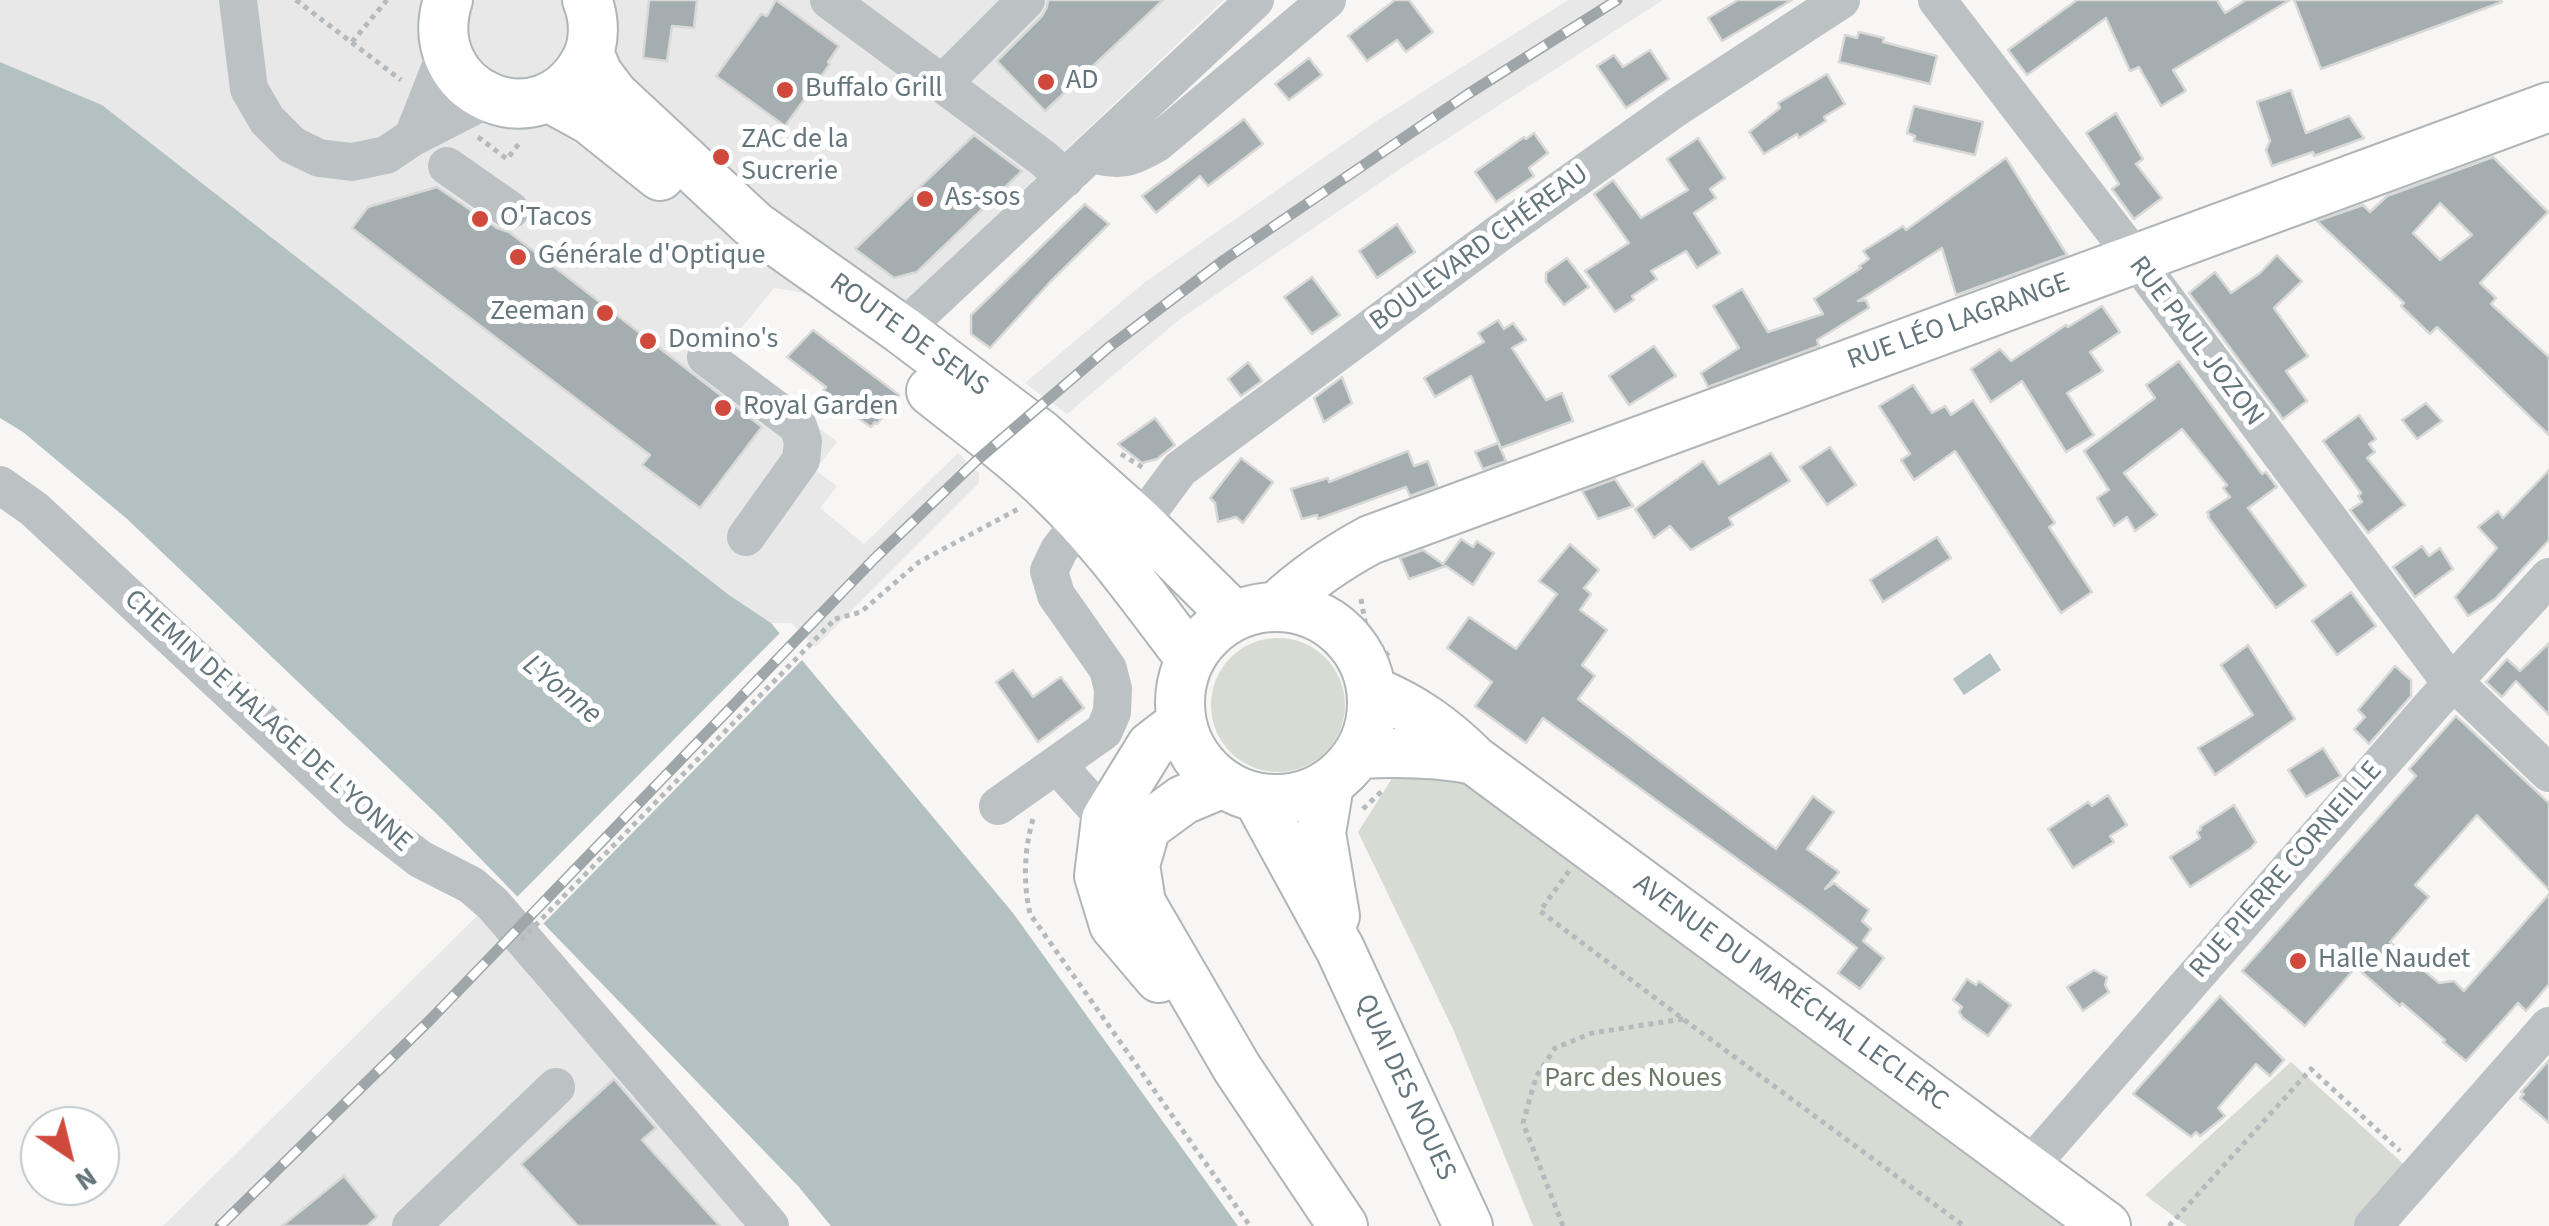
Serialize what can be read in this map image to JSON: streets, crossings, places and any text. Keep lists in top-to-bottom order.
{
  "streets": {
    "main road": [
      "RUE LÉO LAGRANGE",
      "ROUTE DE SENS",
      "AVENUE DU MARÉCHAL LECLERC",
      "QUAI DES NOUES"
    ],
    "street": [
      "BOULEVARD CHÉREAU",
      "RUE PAUL JOZON",
      "CHEMIN DE HALAGE DE L'YONNE",
      "RUE PIERRE CORNEILLE"
    ]
  },
  "crossings": [
    ["BOULEVARD CHÉREAU", "ROUTE DE SENS"],
    ["RUE LÉO LAGRANGE", "ROUTE DE SENS"],
    ["RUE LÉO LAGRANGE", "RUE PAUL JOZON"],
    ["RUE LÉO LAGRANGE", "AVENUE DU MARÉCHAL LECLERC"],
    ["ROUTE DE SENS", "AVENUE DU MARÉCHAL LECLERC"],
    ["RUE PAUL JOZON", "RUE PIERRE CORNEILLE"],
    ["RUE PIERRE CORNEILLE", "AVENUE DU MARÉCHAL LECLERC"]
  ],
  "water": ["L'Yonne"],
  "parks": ["Parc des Noues"],
  "places": [
    "AD",
    "Buffalo Grill",
    "ZAC de la Sucrerie",
    "As-sos",
    "O'Tacos",
    "Générale d'Optique",
    "Zeeman",
    "Domino's",
    "Royal Garden",
    "Halle Naudet"
  ],
  "north": "bottom right"
}
